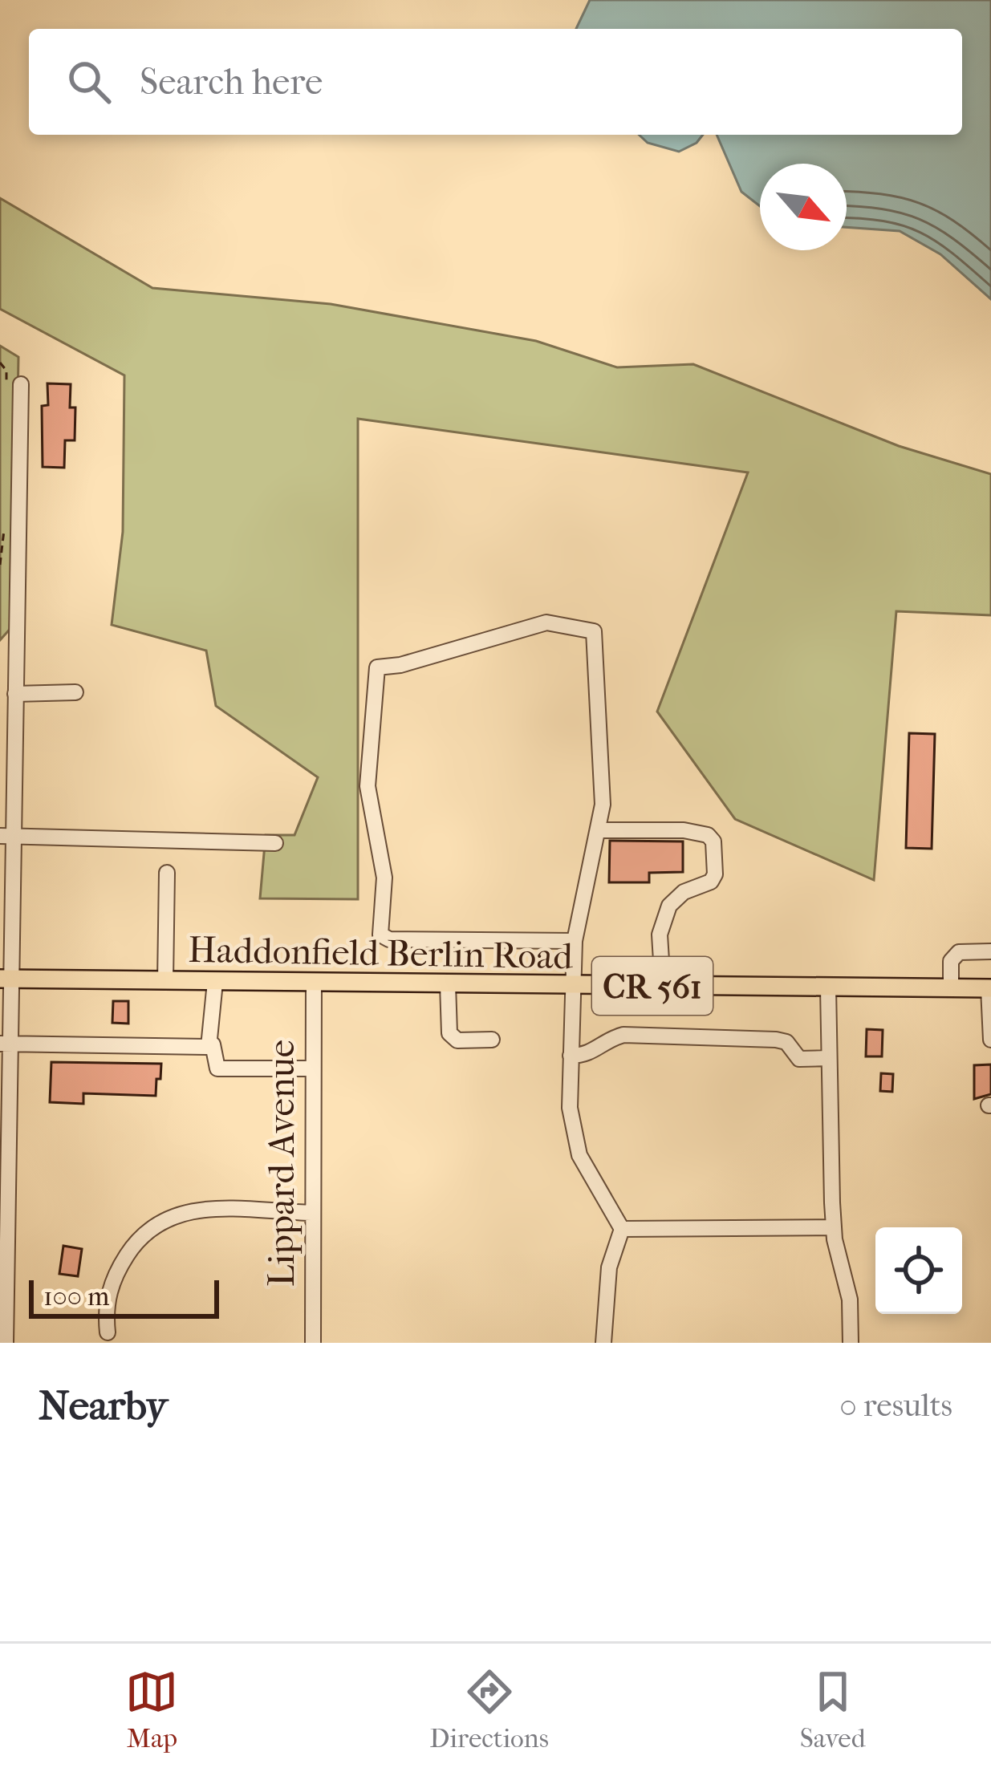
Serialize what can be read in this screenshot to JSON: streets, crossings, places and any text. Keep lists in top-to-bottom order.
{
  "streets": {
    "main road": ["Haddonfield Berlin Road", "CR 561"],
    "street": ["Lippard Avenue"]
  },
  "crossings": [
    ["Haddonfield Berlin Road", "Lippard Avenue"]
  ],
  "scale_bar": "100 m",
  "north": "bottom right",
  "page": {
    "search": "Search here",
    "scale": "100 m",
    "heading": ["Nearby", "0 results"],
    "nav": ["Map", "Directions", "Saved"]
  }
}
